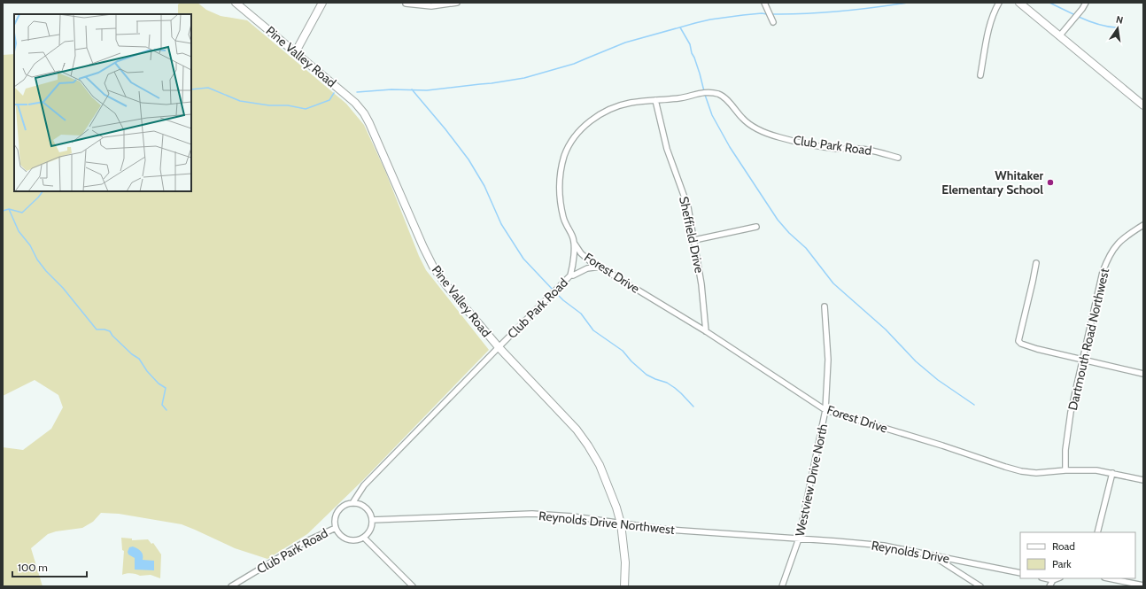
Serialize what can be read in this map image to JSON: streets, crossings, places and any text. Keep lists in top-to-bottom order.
{
  "streets": {
    "street": [
      "Pine Valley Road",
      "Club Park Road",
      "Sheffield Drive",
      "Forest Drive",
      "Dartmouth Road Northwest",
      "Westview Drive North",
      "Reynolds Drive Northwest",
      "Reynolds Drive"
    ]
  },
  "crossings": [
    ["Pine Valley Road", "Club Park Road"],
    ["Pine Valley Road", "Reynolds Drive Northwest"],
    ["Club Park Road", "Sheffield Drive"],
    ["Club Park Road", "Forest Drive"],
    ["Club Park Road", "Reynolds Drive Northwest"],
    ["Sheffield Drive", "Forest Drive"],
    ["Forest Drive", "Dartmouth Road Northwest"],
    ["Forest Drive", "Westview Drive North"],
    ["Westview Drive North", "Reynolds Drive Northwest"],
    ["Westview Drive North", "Reynolds Drive"],
    ["Reynolds Drive Northwest", "Reynolds Drive"]
  ],
  "places": ["Whitaker Elementary School"],
  "legend": ["Road", "Park"],
  "scale_bar": "100 m",
  "north": "top"
}
